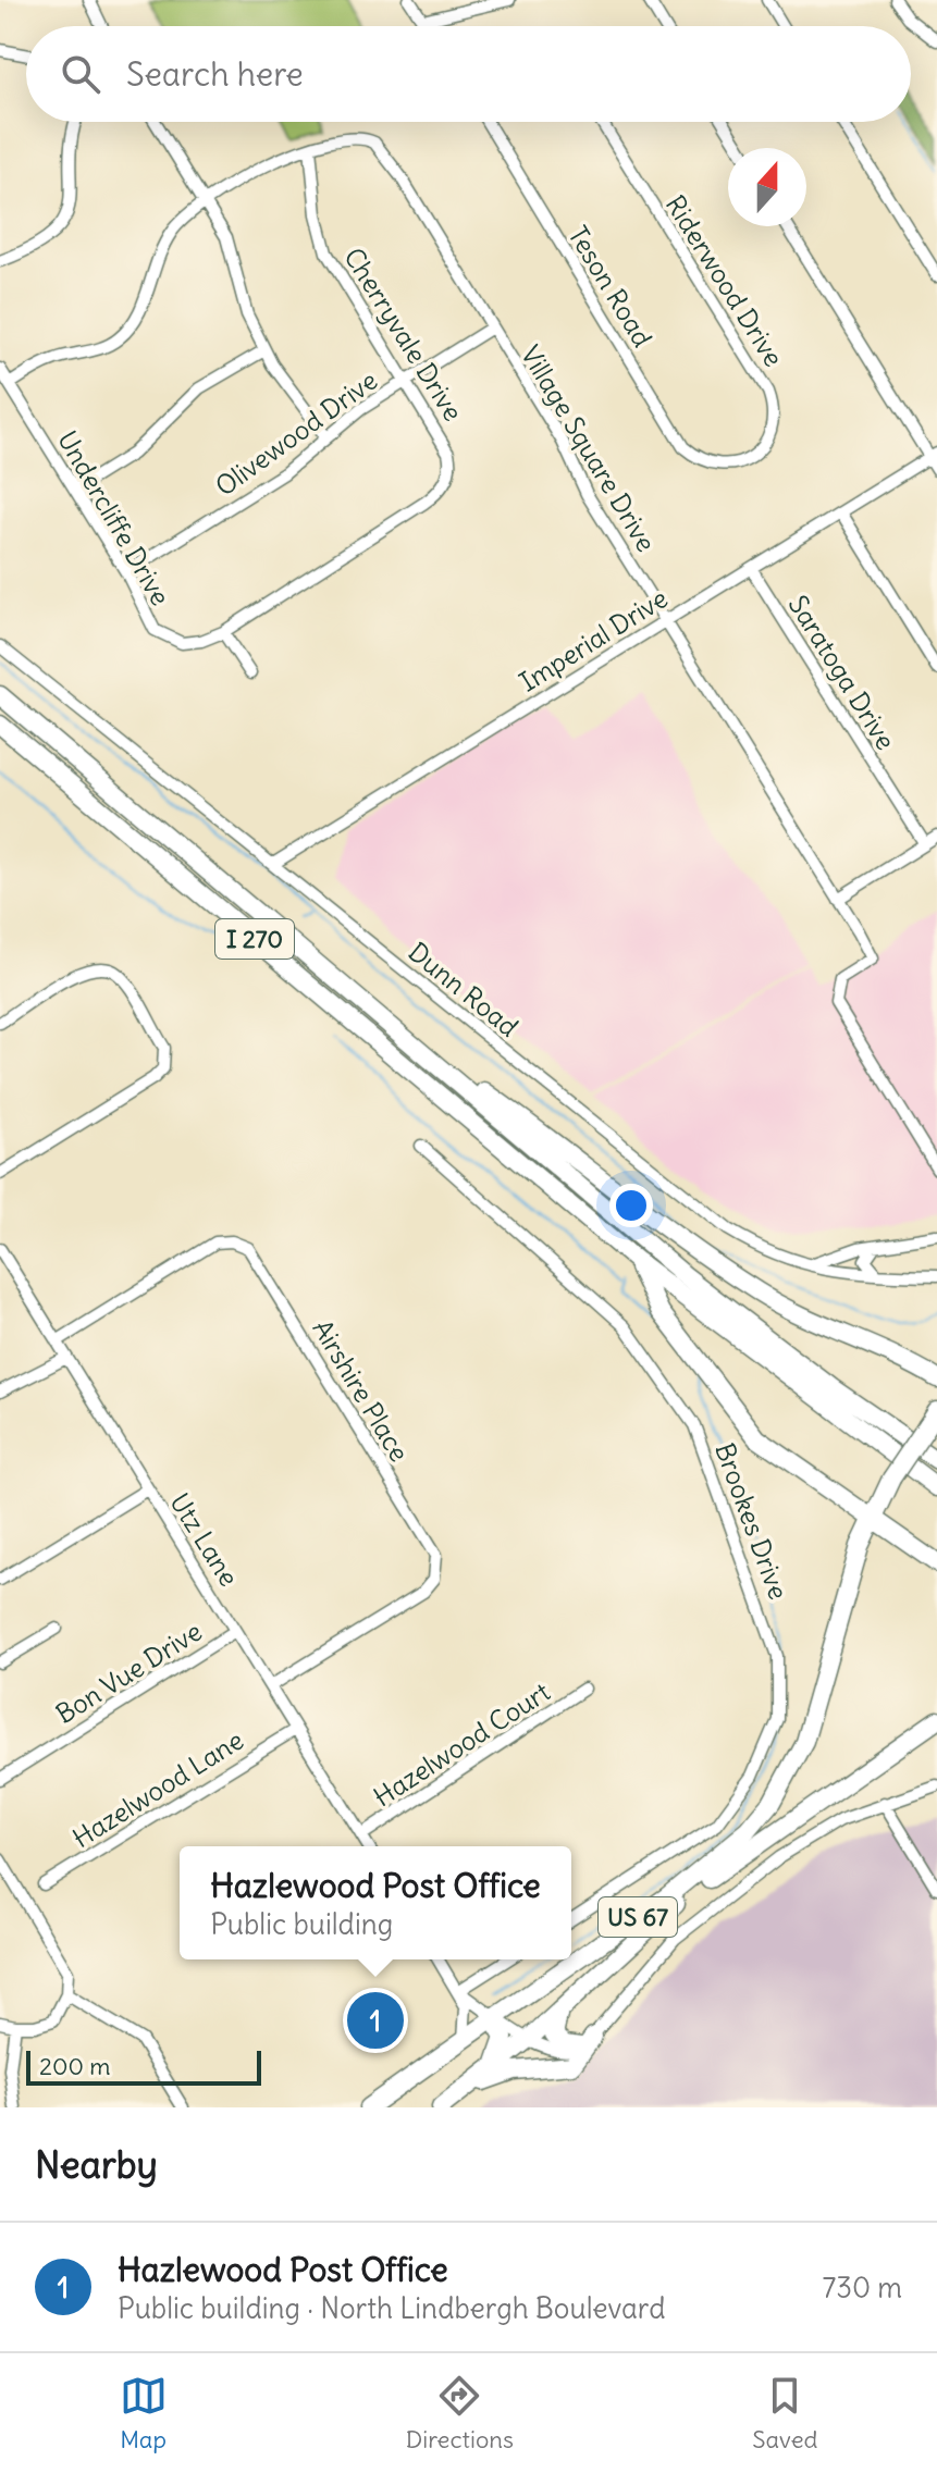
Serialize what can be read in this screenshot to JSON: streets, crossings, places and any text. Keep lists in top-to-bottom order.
{
  "streets": {
    "highway": ["I 270", "US 67"],
    "street": [
      "Riderwood Drive",
      "Teson Road",
      "Cherryvale Drive",
      "Olivewood Drive",
      "Village Square Drive",
      "Undercliffe Drive",
      "Imperial Drive",
      "Saratoga Drive",
      "Dunn Road",
      "Airshire Place",
      "Brookes Drive",
      "Utz Lane",
      "Bon Vue Drive",
      "Hazelwood Court",
      "Hazelwood Lane"
    ]
  },
  "crossings": [
    ["Riderwood Drive", "Teson Road"],
    ["Cherryvale Drive", "Olivewood Drive"],
    ["Cherryvale Drive", "Village Square Drive"],
    ["Cherryvale Drive", "Undercliffe Drive"],
    ["Olivewood Drive", "Village Square Drive"],
    ["Olivewood Drive", "Undercliffe Drive"],
    ["Village Square Drive", "Undercliffe Drive"],
    ["Village Square Drive", "Imperial Drive"],
    ["Imperial Drive", "Saratoga Drive"],
    ["Imperial Drive", "Dunn Road"],
    ["Airshire Place", "Utz Lane"],
    ["Utz Lane", "Bon Vue Drive"],
    ["Utz Lane", "Hazelwood Court"],
    ["Utz Lane", "Hazelwood Lane"]
  ],
  "scale_bar": "200 m",
  "north": "top",
  "page": {
    "search": "Search here",
    "popup": ["Hazlewood Post Office", "Public building"],
    "pins": "1",
    "scale": "200 m",
    "heading": "Nearby",
    "list": [
      {
        "mark": "1",
        "name": "Hazlewood Post Office",
        "note": "Public building · North Lindbergh Boulevard",
        "value": "730 m"
      }
    ],
    "nav": ["Map", "Directions", "Saved"]
  }
}
